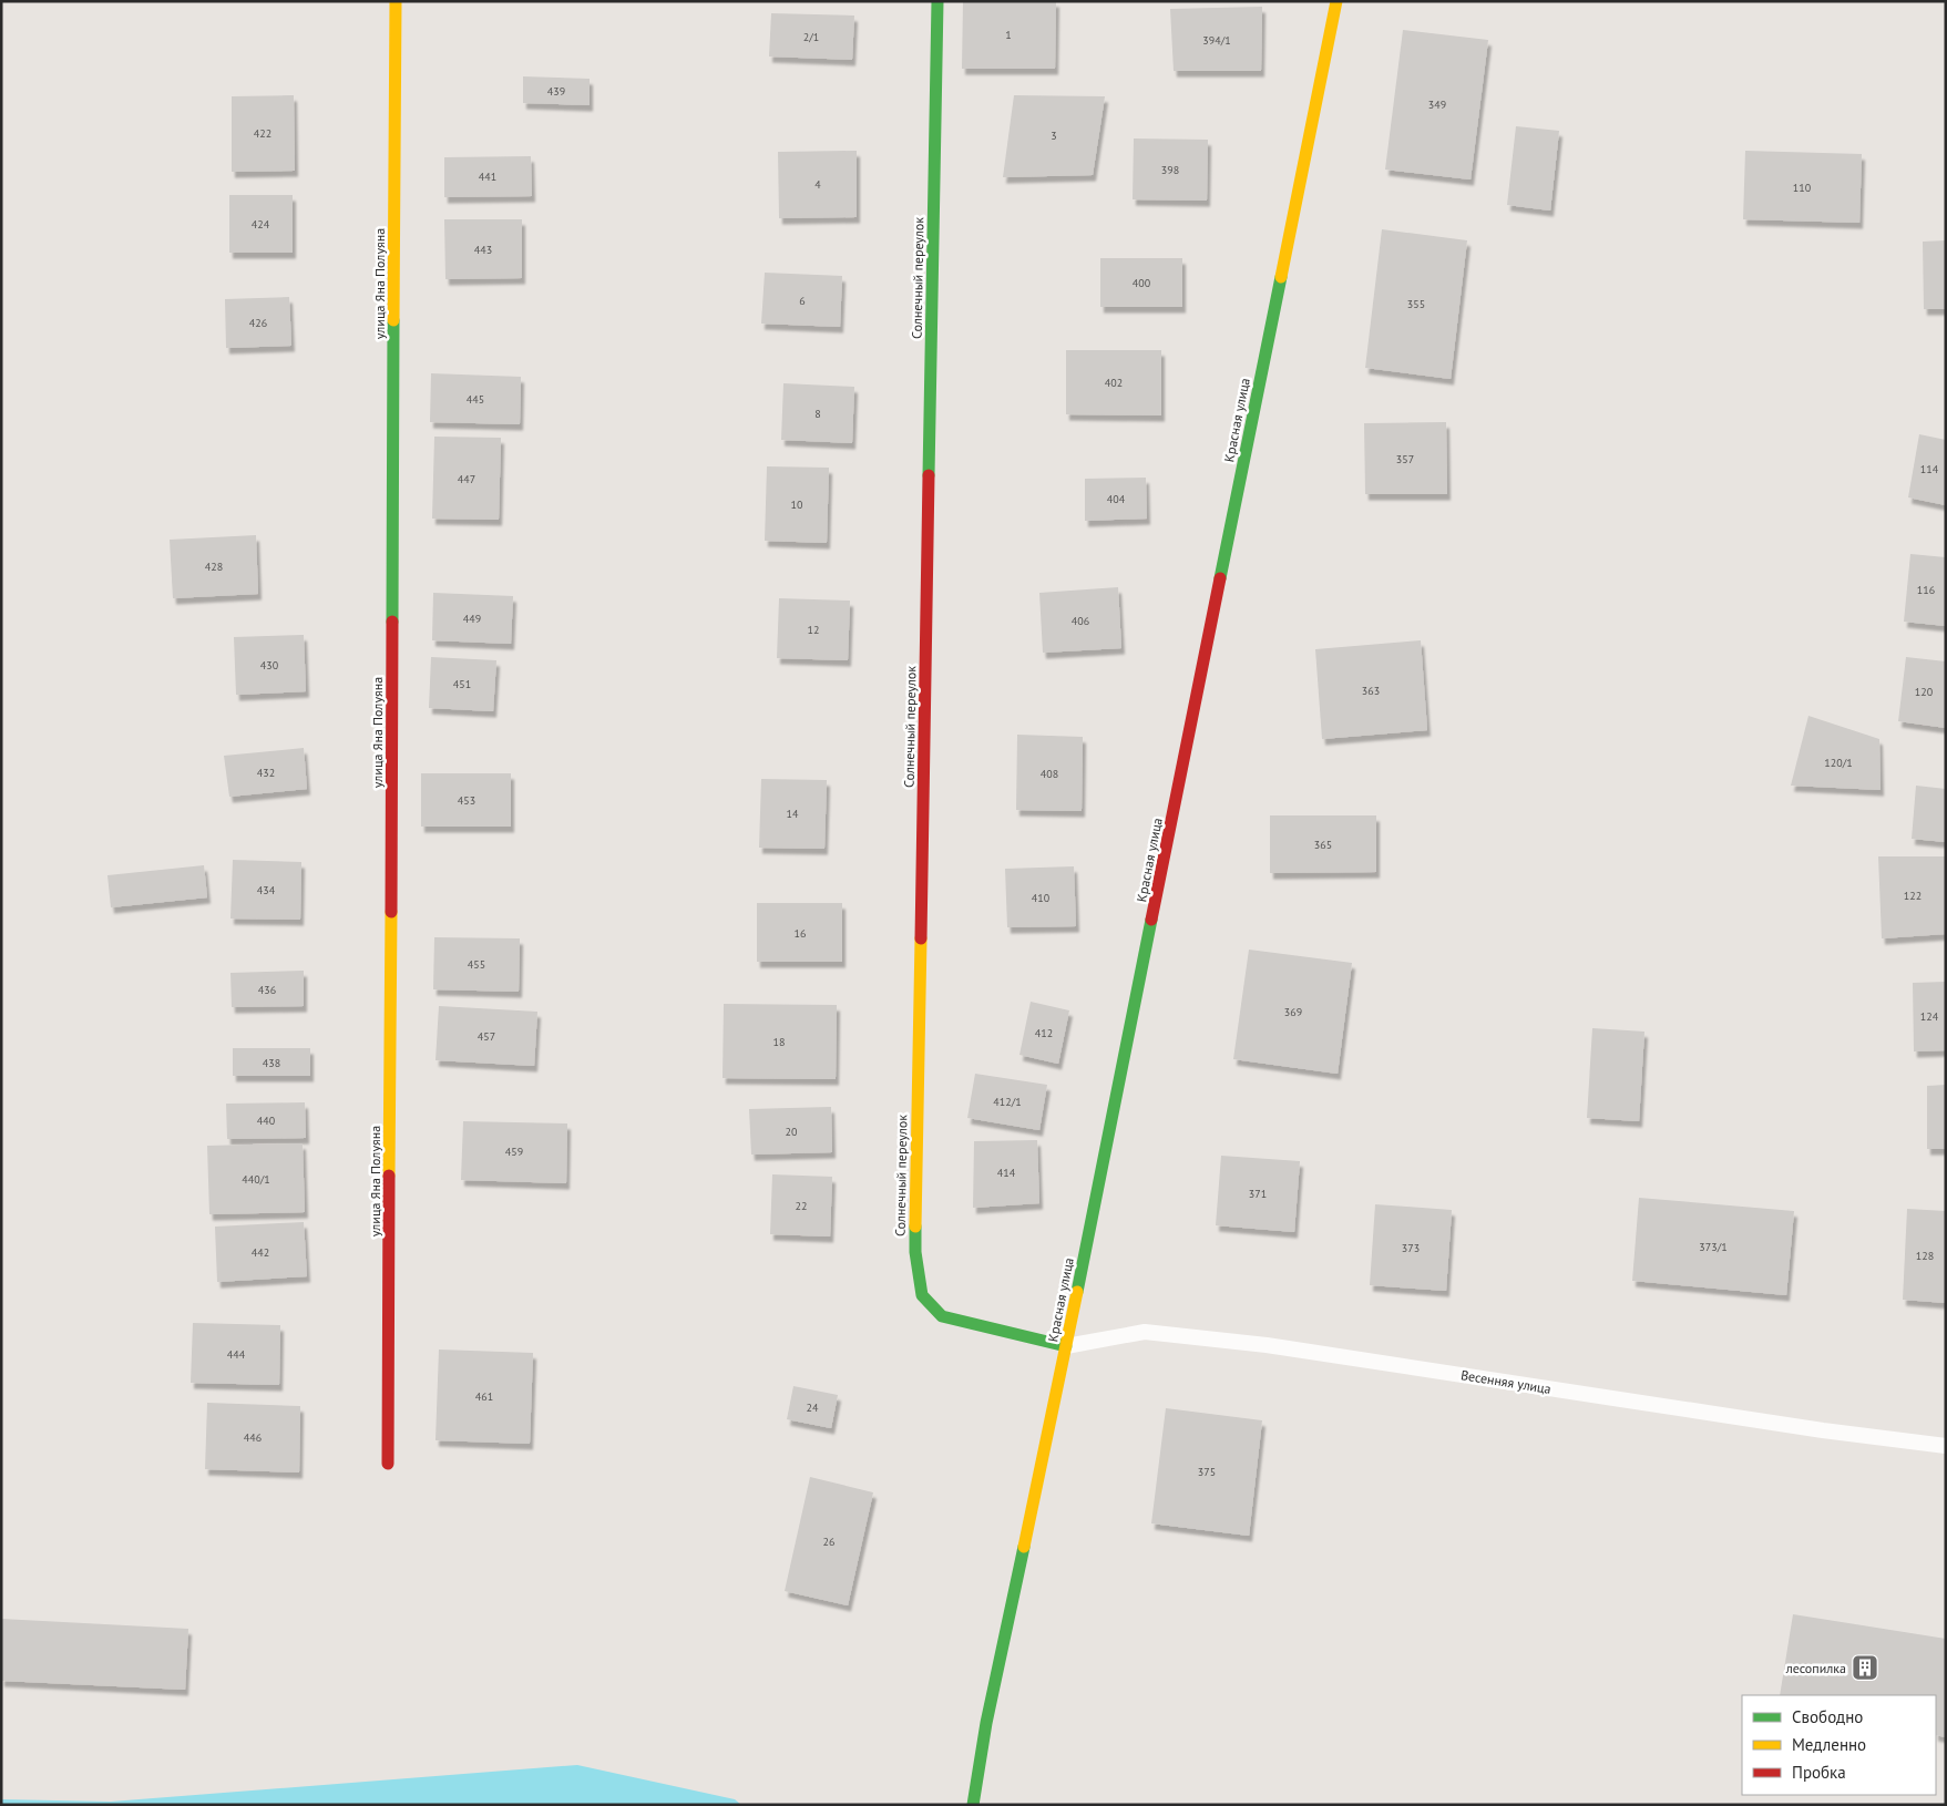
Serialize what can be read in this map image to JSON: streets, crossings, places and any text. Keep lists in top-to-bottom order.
{
  "streets": {
    "street": ["Солнечный переулок", "улица Яна Полуяна", "Красная улица"],
    "lane": ["Весенняя улица"]
  },
  "crossings": [
    ["Солнечный переулок", "Красная улица"],
    ["Солнечный переулок", "Весенняя улица"],
    ["Красная улица", "Весенняя улица"]
  ],
  "places": {
    "building": ["лесопилка"]
  },
  "house_numbers": [
    "1",
    "2/1",
    "394/1",
    "439",
    "349",
    "422",
    "3",
    "398",
    "441",
    "4",
    "110",
    "424",
    "443",
    "400",
    "6",
    "355",
    "426",
    "402",
    "445",
    "8",
    "357",
    "114",
    "447",
    "404",
    "10",
    "428",
    "116",
    "449",
    "406",
    "12",
    "430",
    "451",
    "363",
    "120",
    "120/1",
    "432",
    "408",
    "453",
    "14",
    "365",
    "434",
    "122",
    "410",
    "16",
    "455",
    "436",
    "369",
    "124",
    "412",
    "457",
    "18",
    "438",
    "412/1",
    "440",
    "20",
    "459",
    "414",
    "440/1",
    "371",
    "22",
    "373/1",
    "373",
    "442",
    "128",
    "444",
    "461",
    "24",
    "446",
    "375",
    "26"
  ],
  "legend": ["Свободно", "Медленно", "Пробка"]
}
